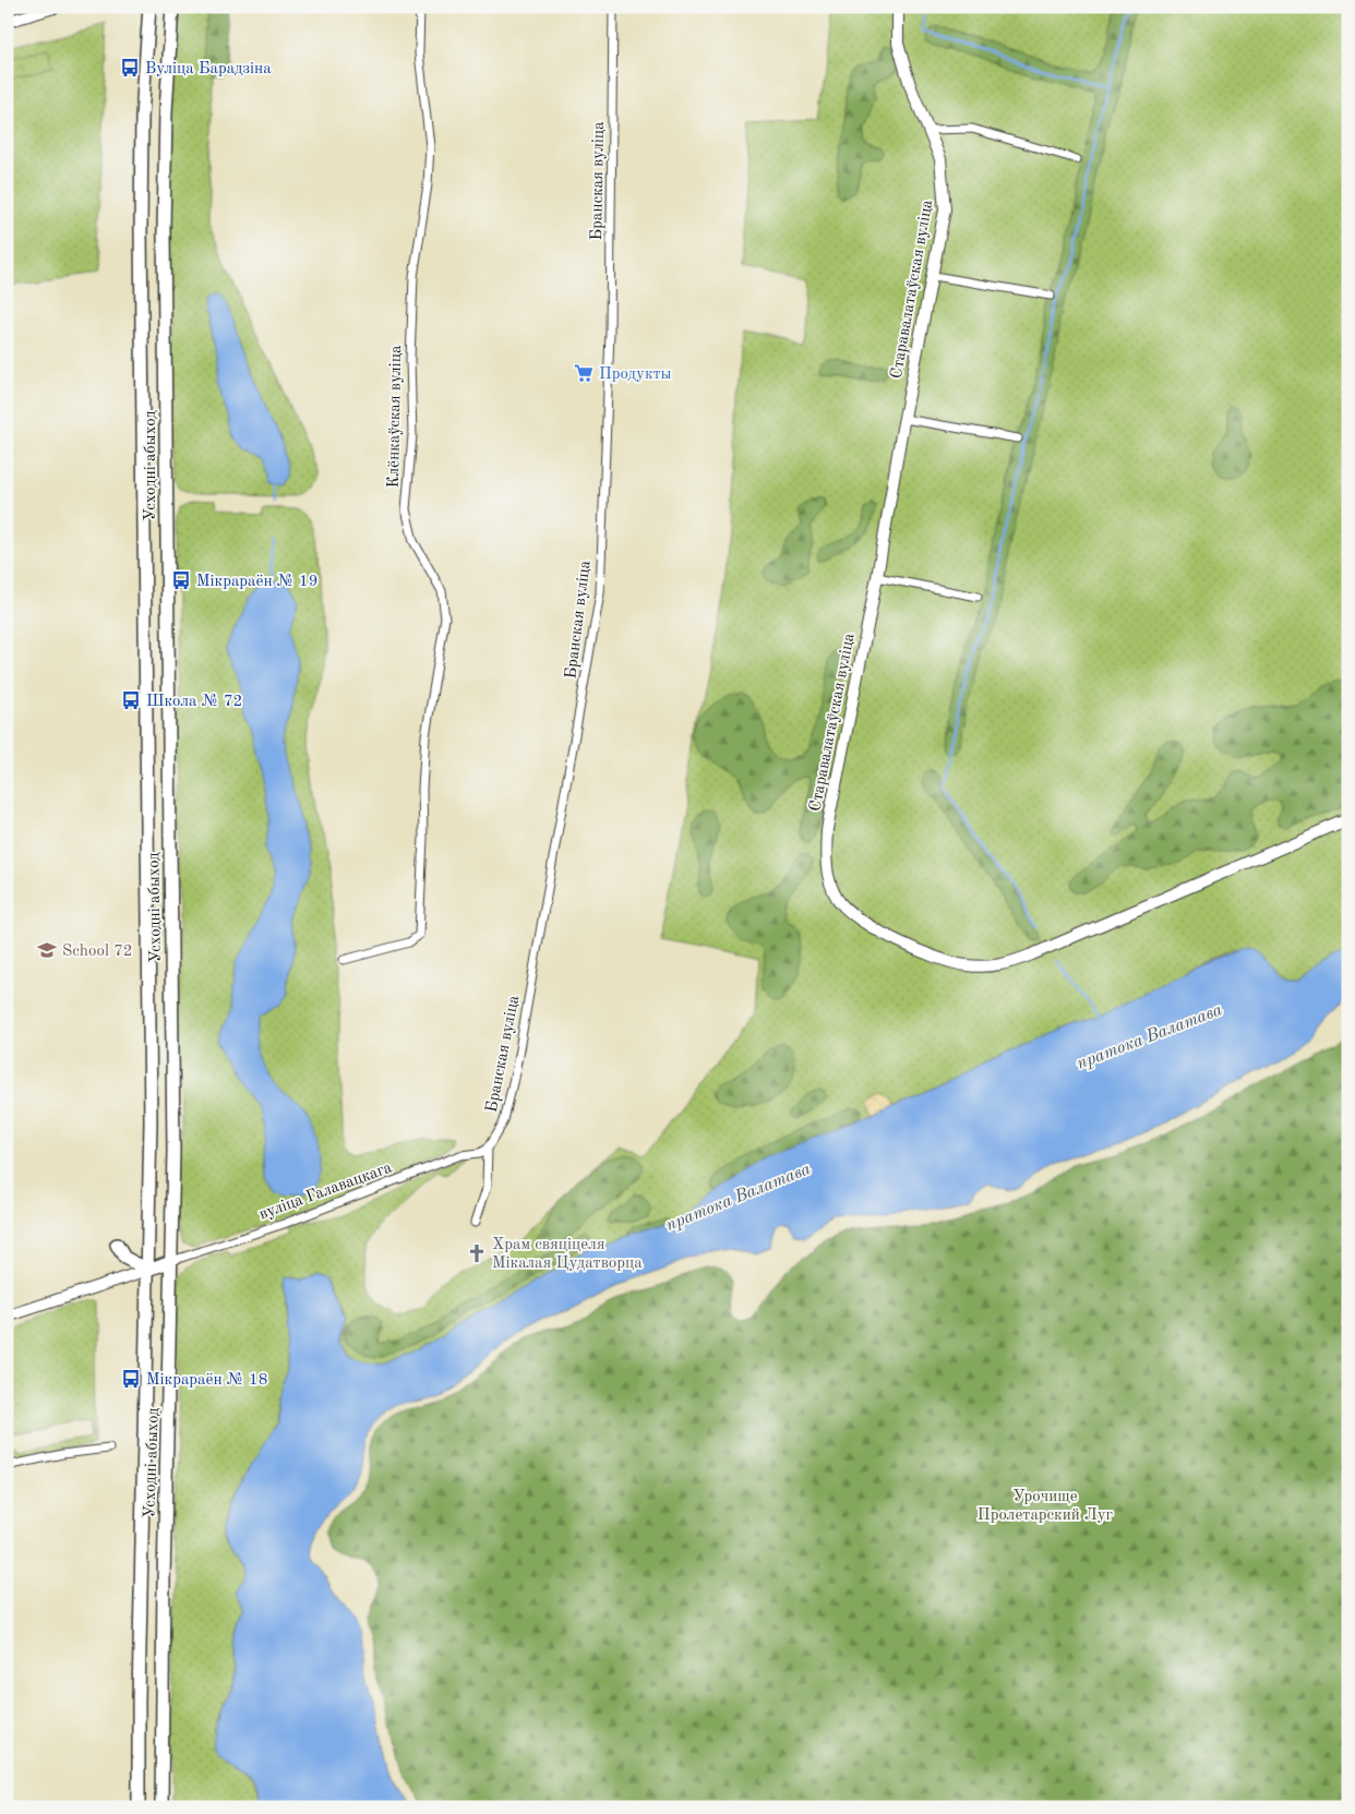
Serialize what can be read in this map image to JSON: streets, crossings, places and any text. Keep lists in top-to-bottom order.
{
  "streets": {
    "main road": ["Усходні абыход"],
    "street": [
      "Бранская вуліца",
      "Старавалатаўская вуліца",
      "Клёнкаўская вуліца",
      "вуліца Галавацкага"
    ]
  },
  "crossings": [
    ["Бранская вуліца", "вуліца Галавацкага"],
    ["Усходні абыход", "вуліца Галавацкага"]
  ],
  "water": ["пратока Валатава"],
  "parks": ["Урочище Пролетарский Луг"],
  "places": {
    "bus stop": [
      "Вуліца Барадзіна",
      "Мікрараён № 19",
      "Школа № 72",
      "Мікрараён № 18"
    ],
    "supermarket": ["Продукты"],
    "school or university": ["School 72"],
    "church": ["Храм свяціцеля Мікалая Цудатворца"]
  }
}
